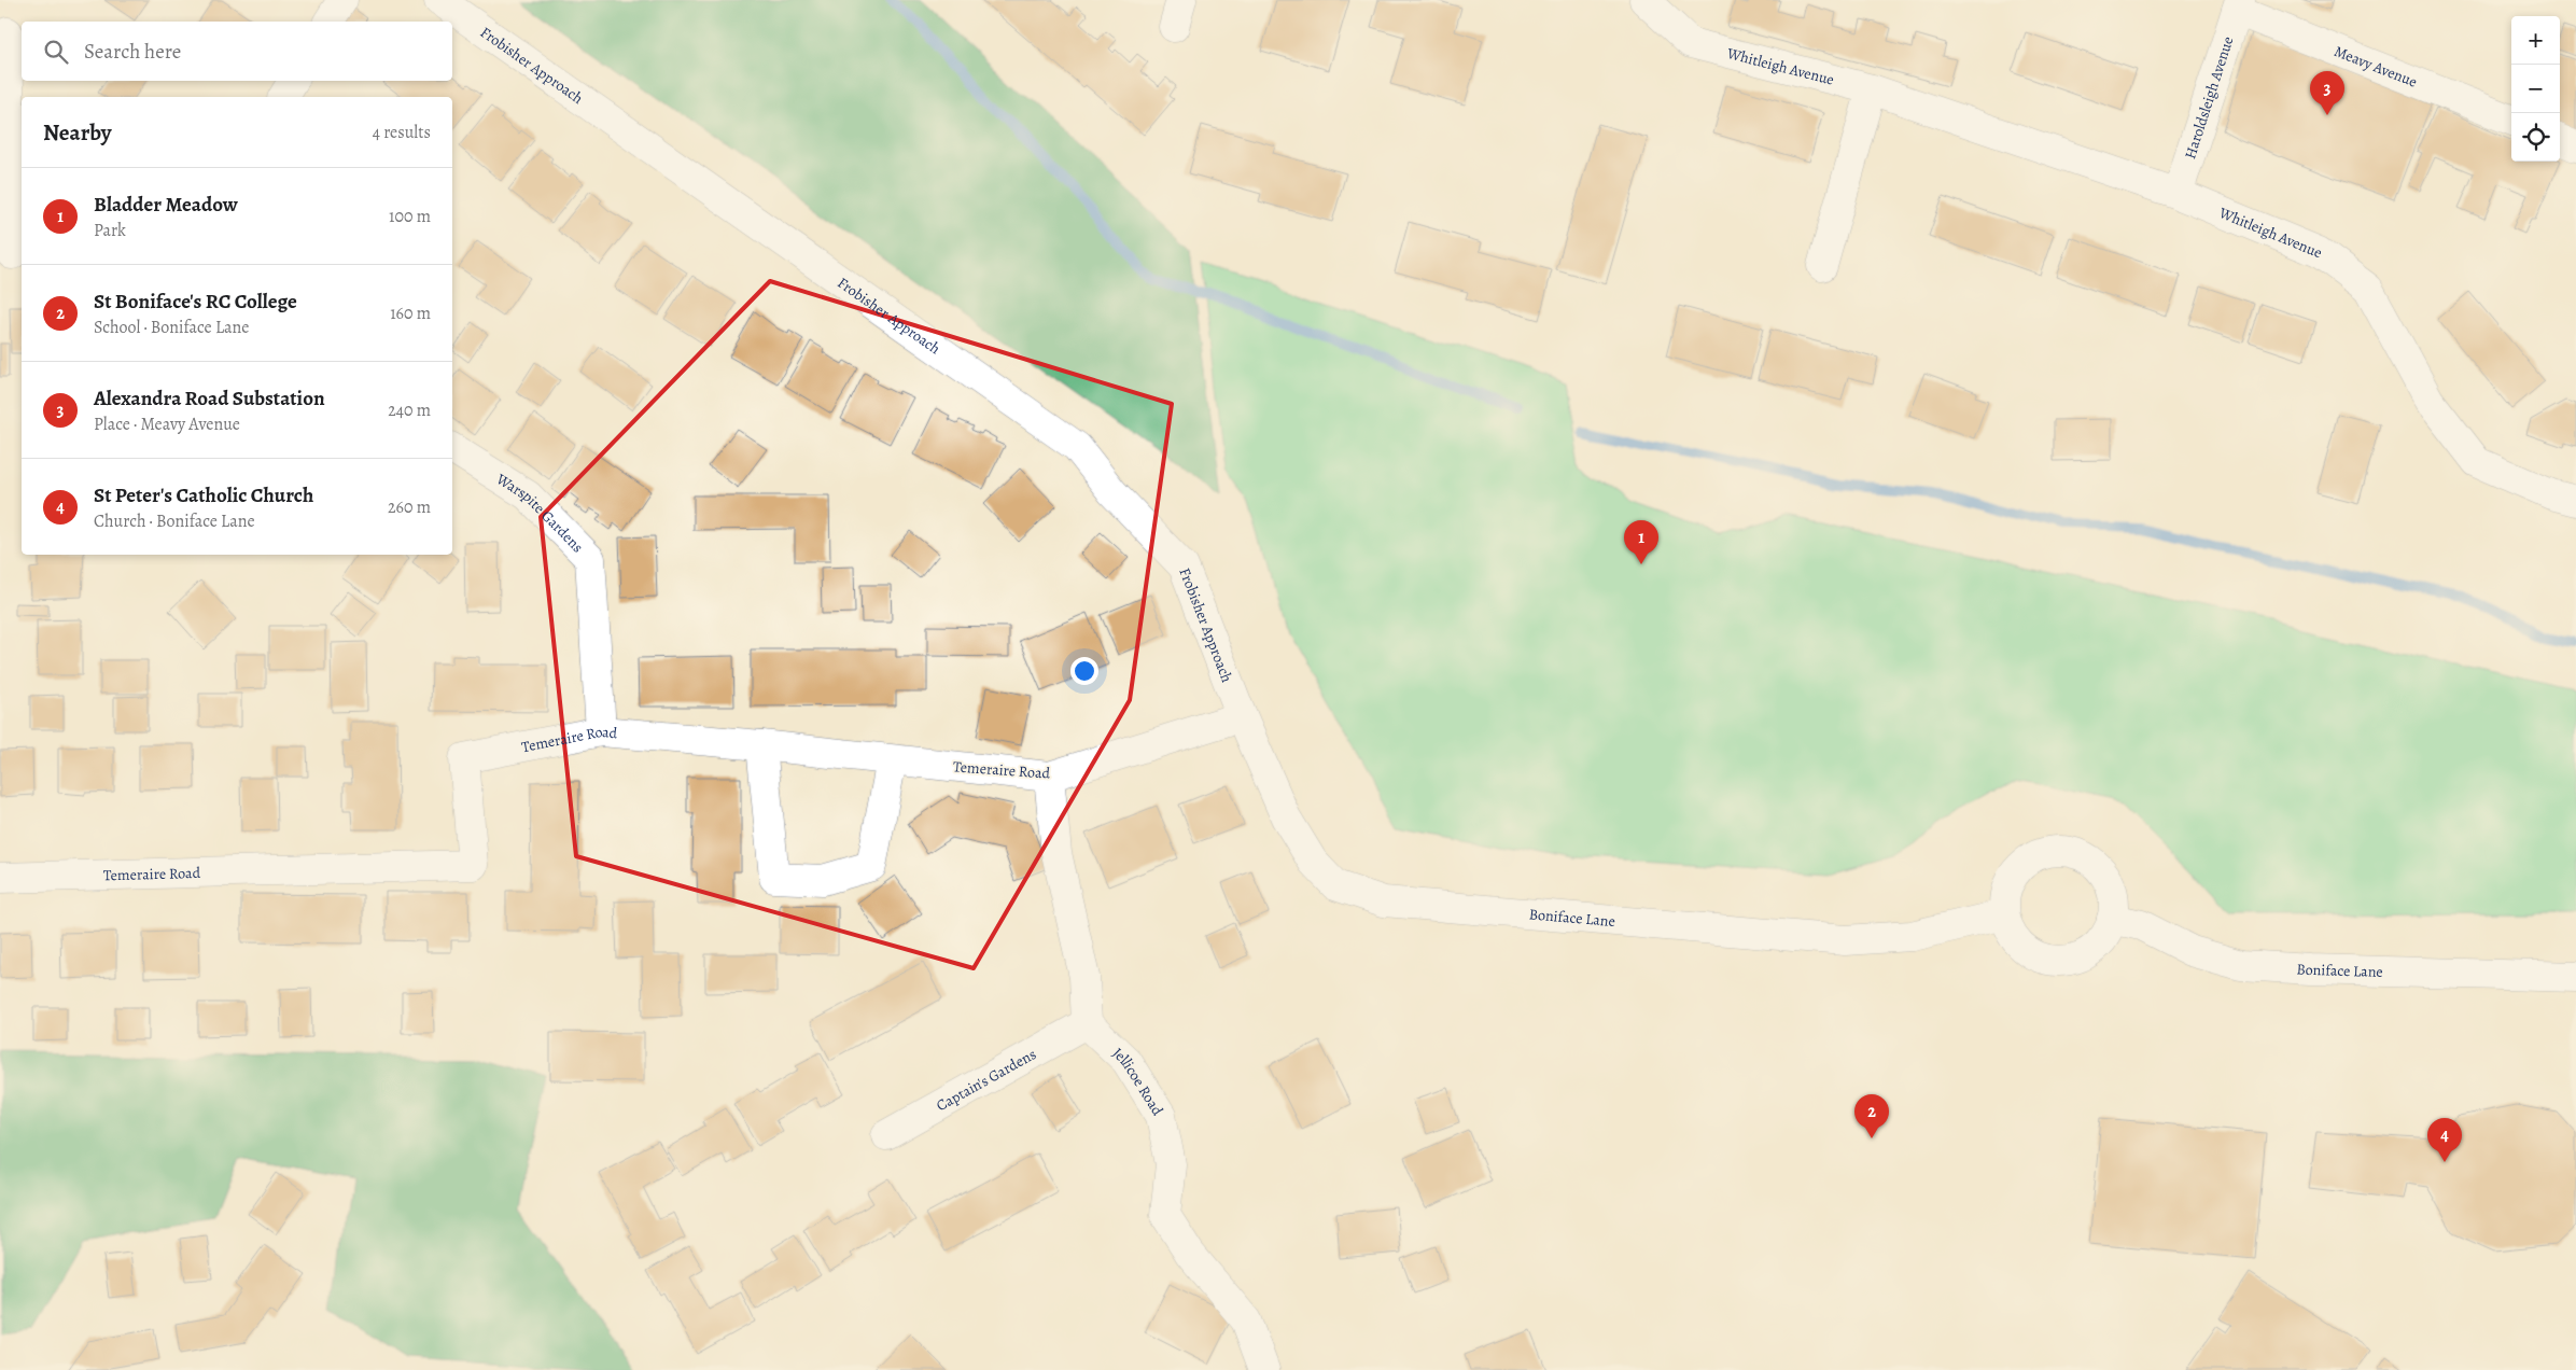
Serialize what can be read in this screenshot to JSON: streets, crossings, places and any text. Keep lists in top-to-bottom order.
{
  "streets": {
    "street": [
      "Frobisher Approach",
      "Whitleigh Avenue",
      "Meavy Avenue",
      "Haroldsleigh Avenue",
      "Warspite Gardens",
      "Temeraire Road",
      "Boniface Lane",
      "Captain's Gardens",
      "Jellicoe Road"
    ]
  },
  "crossings": [
    ["Frobisher Approach", "Temeraire Road"],
    ["Frobisher Approach", "Boniface Lane"],
    ["Whitleigh Avenue", "Haroldsleigh Avenue"],
    ["Meavy Avenue", "Haroldsleigh Avenue"],
    ["Warspite Gardens", "Temeraire Road"],
    ["Temeraire Road", "Boniface Lane"],
    ["Captain's Gardens", "Jellicoe Road"]
  ],
  "page": {
    "map_buttons": ["+", "−"],
    "search": "Search here",
    "pins": [
      "3",
      "1",
      "2",
      "4"
    ],
    "heading": ["Nearby", "4 results"],
    "list": [
      {
        "mark": "1",
        "name": "Bladder Meadow",
        "note": "Park",
        "value": "100 m"
      },
      {
        "mark": "2",
        "name": "St Boniface's RC College",
        "note": "School · Boniface Lane",
        "value": "160 m"
      },
      {
        "mark": "3",
        "name": "Alexandra Road Substation",
        "note": "Place · Meavy Avenue",
        "value": "240 m"
      },
      {
        "mark": "4",
        "name": "St Peter's Catholic Church",
        "note": "Church · Boniface Lane",
        "value": "260 m"
      }
    ]
  }
}
